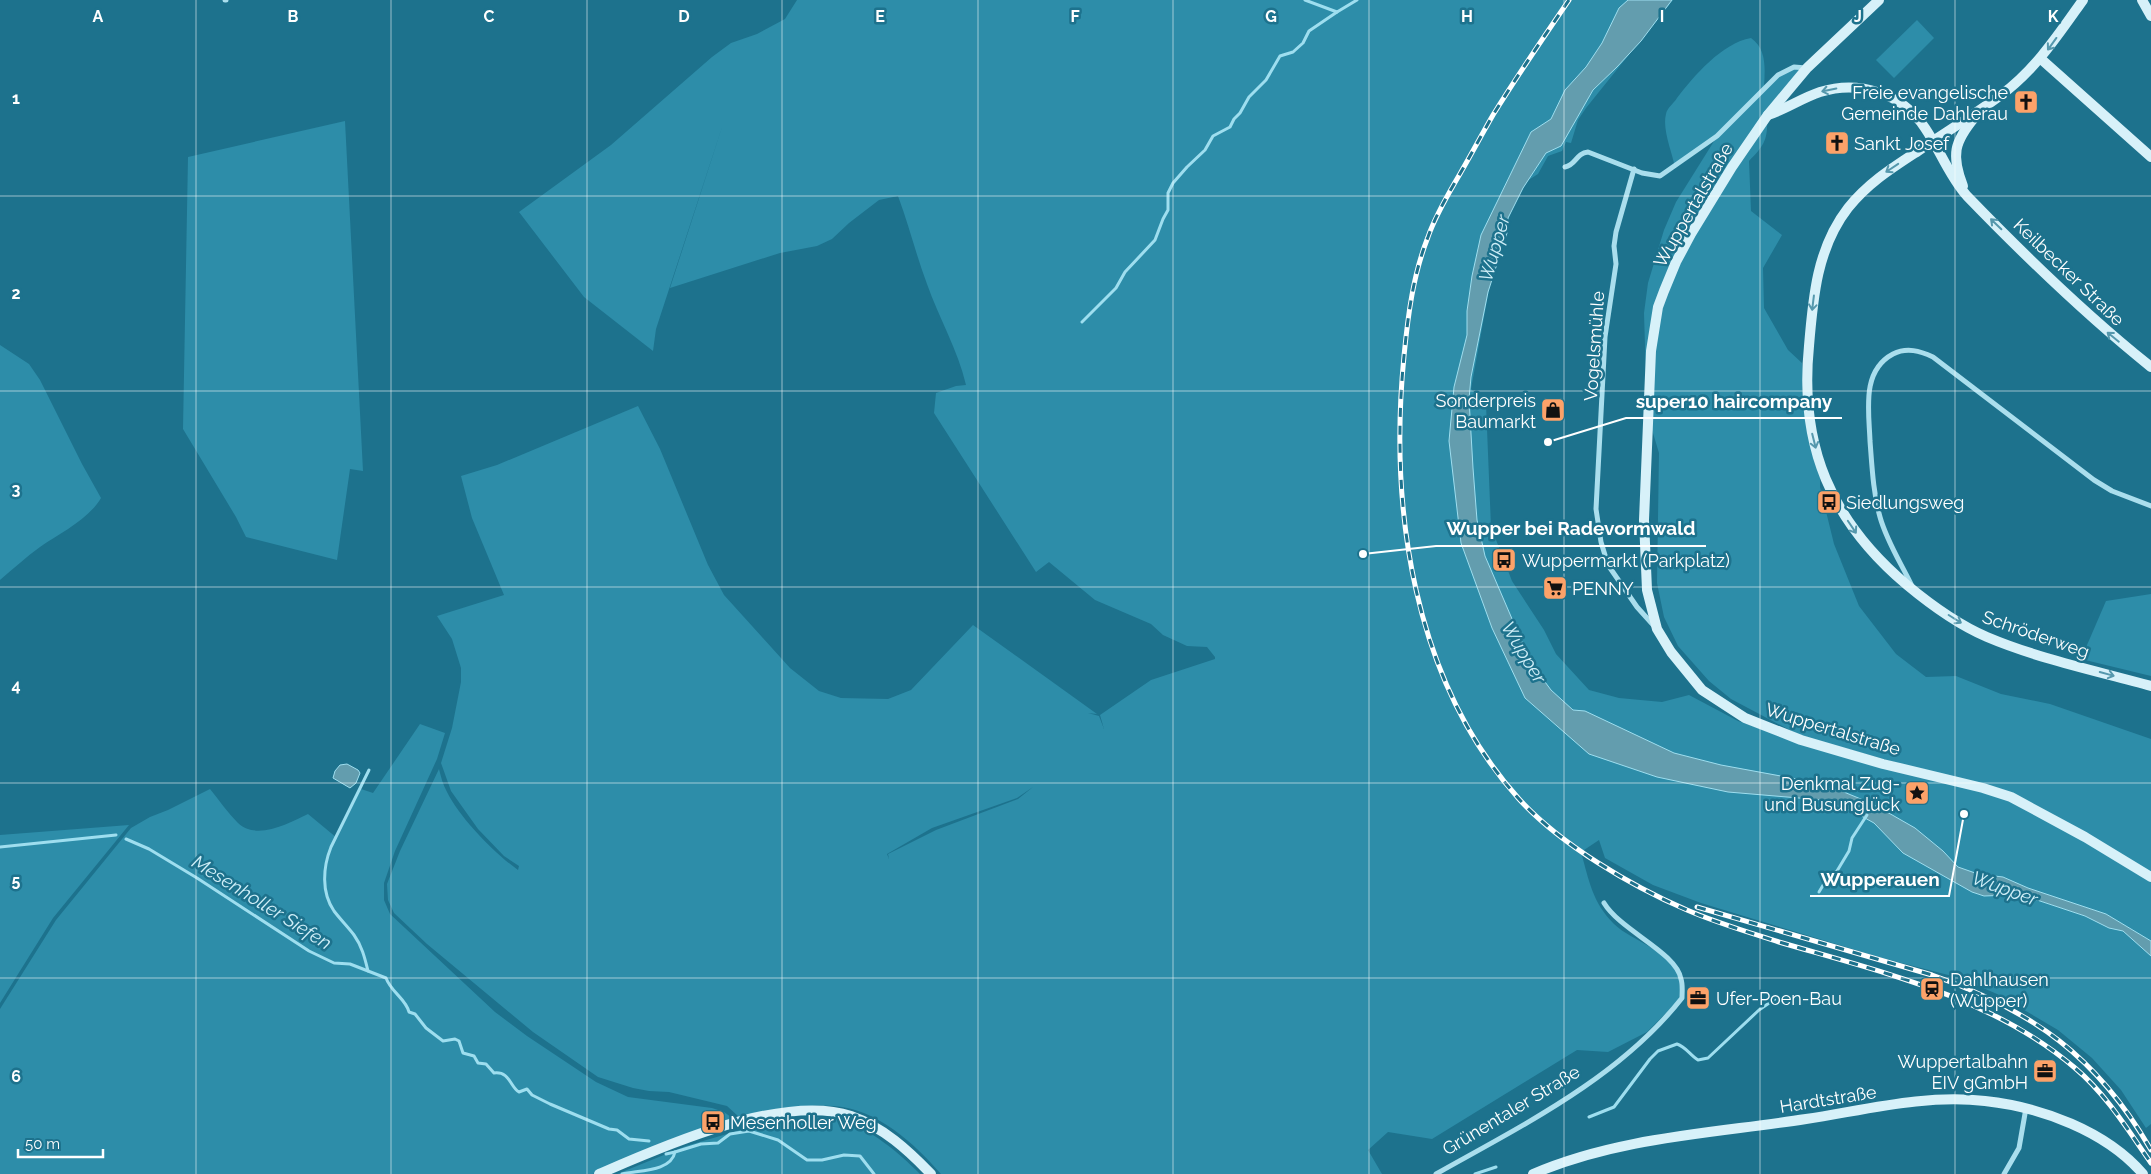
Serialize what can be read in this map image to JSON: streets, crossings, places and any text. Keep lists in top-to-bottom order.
{
  "streets": {
    "main road": [
      "Wuppertalstraße",
      "Keilbecker Straße",
      "Schröderweg",
      "Hardtstraße"
    ],
    "street": ["Vogelsmühle", "Grünentaler Straße"]
  },
  "crossings": [
    ["Wuppertalstraße", "Keilbecker Straße"],
    ["Wuppertalstraße", "Vogelsmühle"],
    ["Keilbecker Straße", "Schröderweg"]
  ],
  "one_way": ["Keilbecker Straße"],
  "water": ["Wupper", "Mesenholler Siefen"],
  "places": {
    "church": ["Freie evangelische Gemeinde Dahlerau", "Sankt Josef"],
    "shop": ["Sonderpreis Baumarkt"],
    "other": ["super10 haircompany", "Wupper bei Radevormwald", "Wupperauen"],
    "bus stop": ["Siedlungsweg", "Wuppermarkt (Parkplatz)", "Mesenholler Weg"],
    "supermarket": ["PENNY"],
    "place": ["Denkmal Zug- und Busunglück"],
    "station": ["Dahlhausen (Wupper)"],
    "office": ["Ufer-Poen-Bau", "Wuppertalbahn EIV gGmbH"]
  },
  "scale_bar": "50 m",
  "grid": {
    "columns": [
      "A",
      "B",
      "C",
      "D",
      "E",
      "F",
      "G",
      "H",
      "I",
      "J",
      "K"
    ],
    "rows": [
      "1",
      "2",
      "3",
      "4",
      "5",
      "6"
    ]
  }
}
